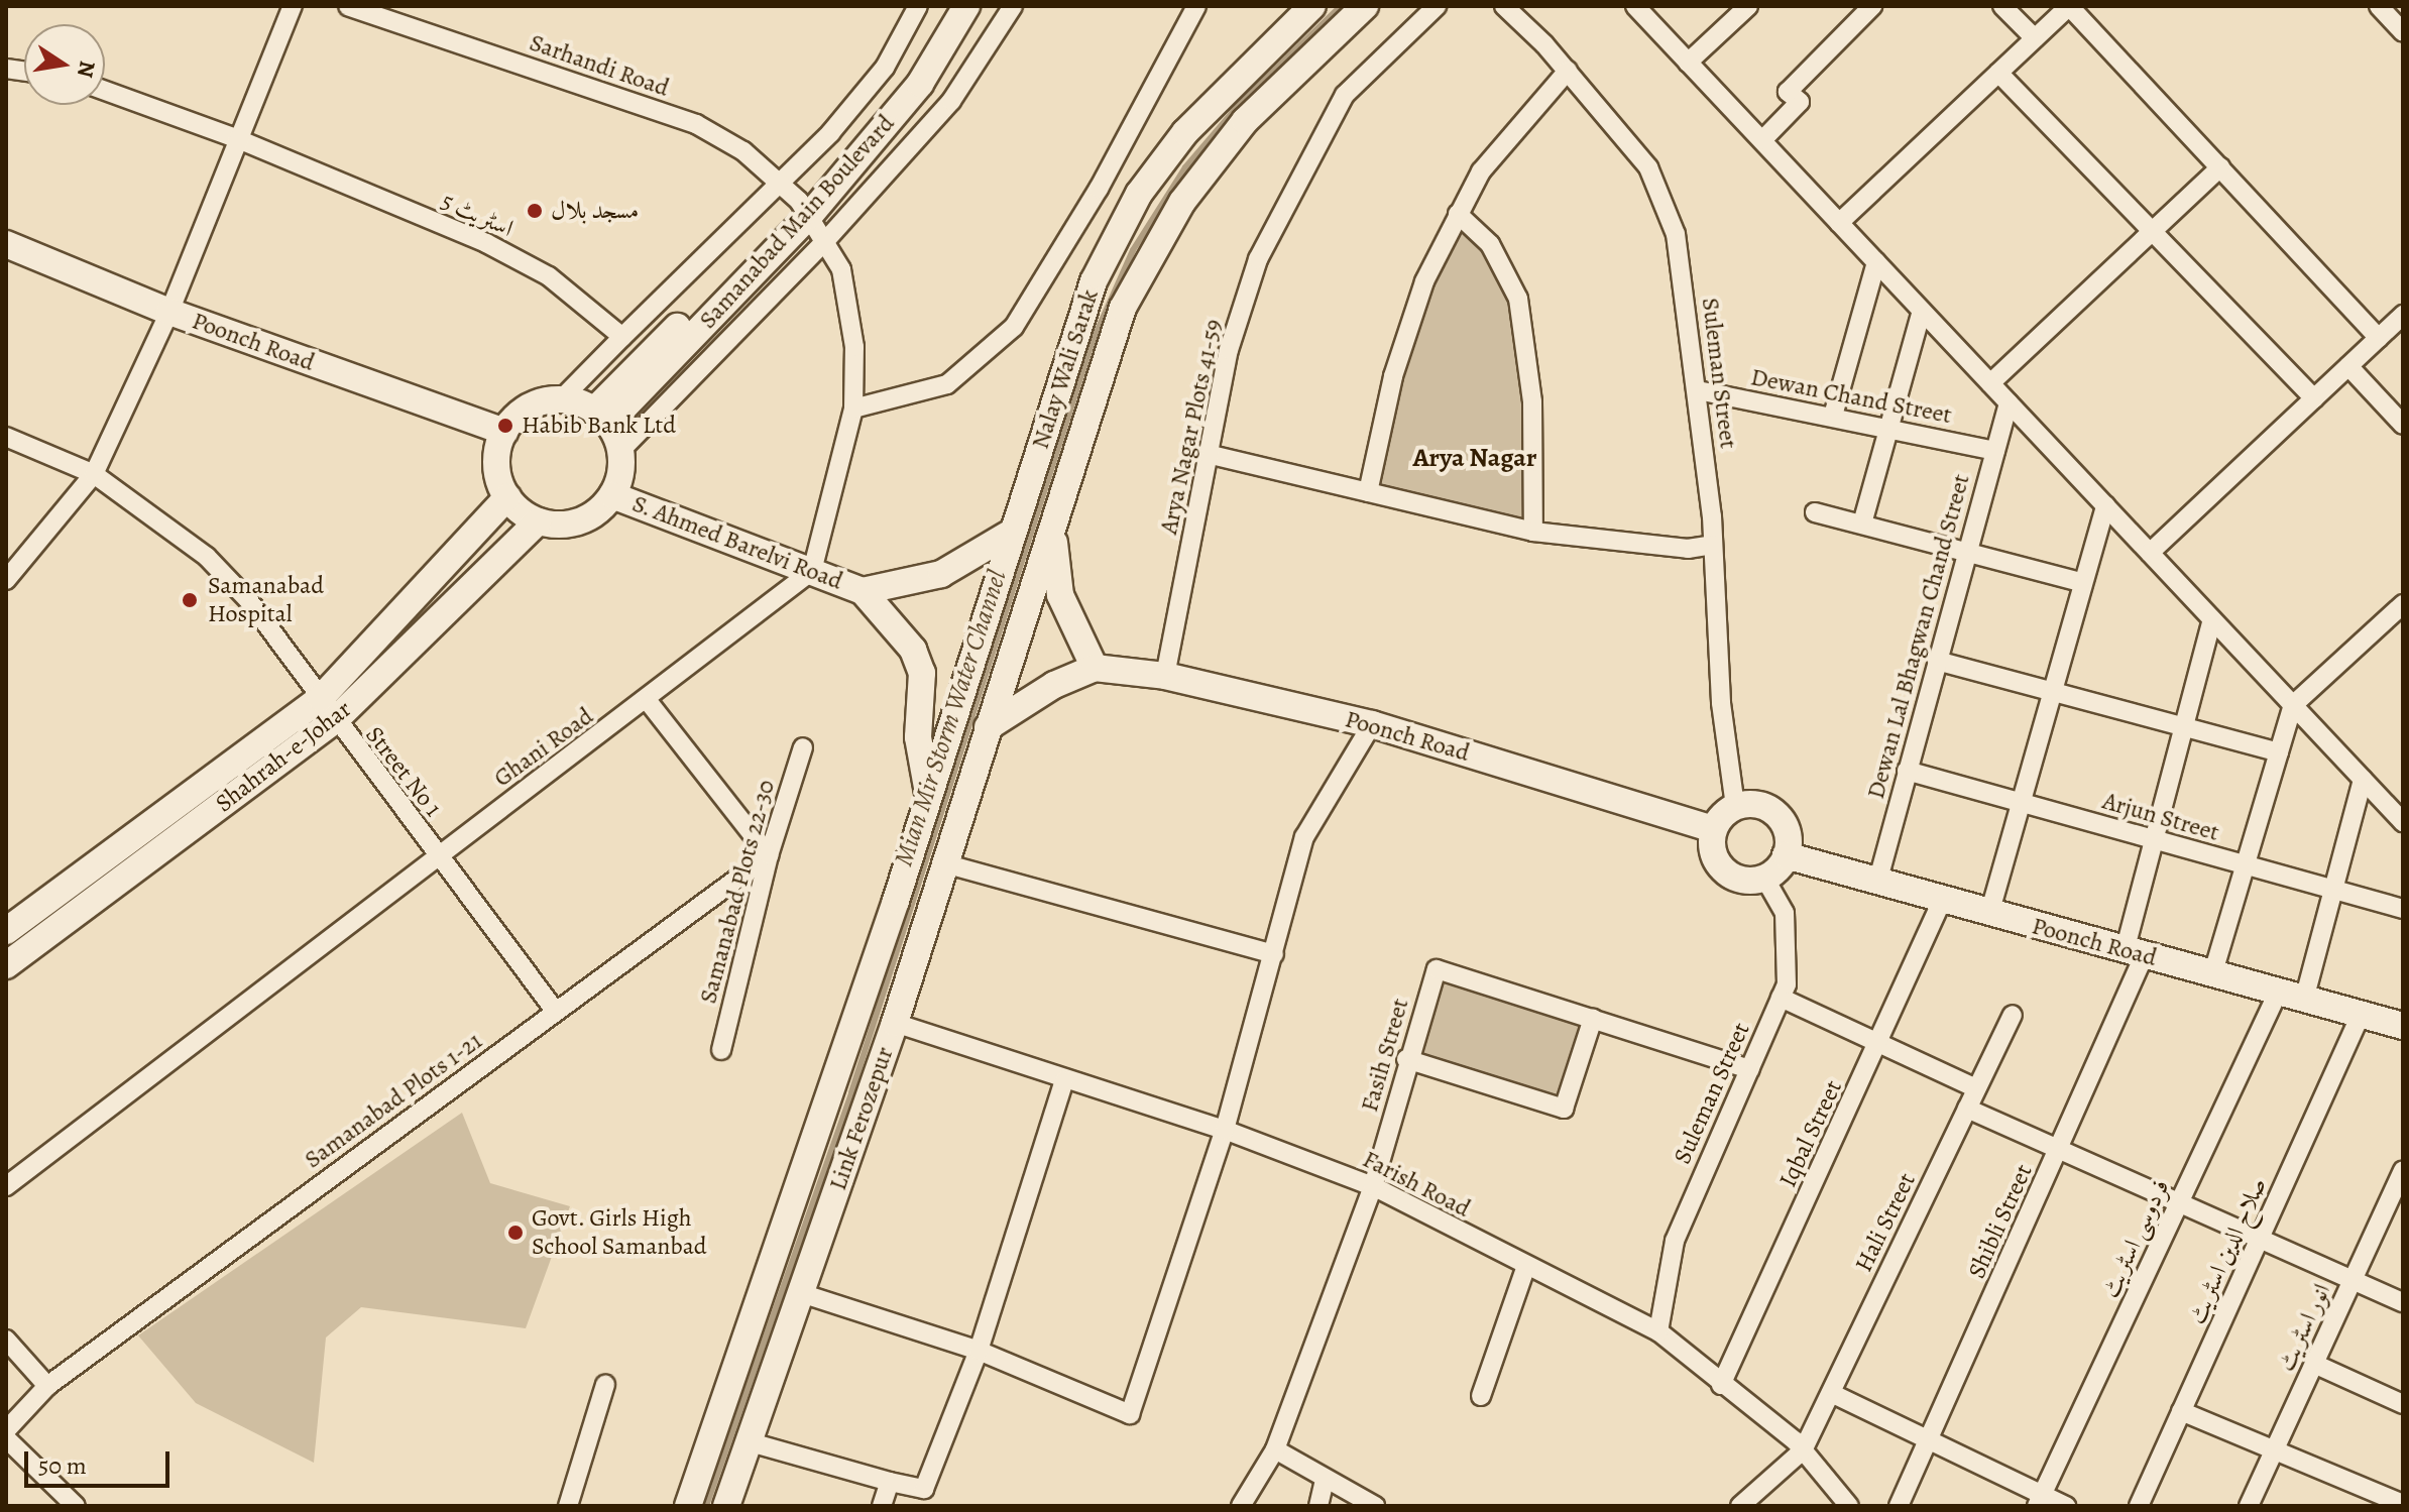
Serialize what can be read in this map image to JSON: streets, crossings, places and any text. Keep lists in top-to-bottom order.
{
  "streets": {
    "main road": [
      "Samanabad Main Boulevard",
      "Poonch Road",
      "Nalay Wali Sarak",
      "S. Ahmed Barelvi Road",
      "Shahrah-e-Johar",
      "Link Ferozepur"
    ],
    "street": [
      "Sarhandi Road",
      "اسٹریٹ 5",
      "Suleman Street",
      "Dewan Chand Street",
      "Arya Nagar Plots 41-59",
      "Dewan Lal Bhagwan Chand Street",
      "Ghani Road",
      "Street No 1",
      "Arjun Street",
      "Samanabad Plots 22-30",
      "Fasih Street",
      "Samanabad Plots 1-21",
      "Iqbal Street",
      "Farish Road",
      "Shibli Street",
      "Hali Street",
      "فردوسی اسٹریٹ",
      "صلاح الدین اسٹریٹ",
      "انور اسٹریٹ"
    ]
  },
  "crossings": [
    ["Sarhandi Road", "Samanabad Main Boulevard"],
    ["Samanabad Main Boulevard", "Poonch Road"],
    ["Samanabad Main Boulevard", "S. Ahmed Barelvi Road"],
    ["Samanabad Main Boulevard", "Shahrah-e-Johar"],
    ["Poonch Road", "Nalay Wali Sarak"],
    ["Poonch Road", "Suleman Street"],
    ["Poonch Road", "Arya Nagar Plots 41-59"],
    ["Poonch Road", "S. Ahmed Barelvi Road"],
    ["Poonch Road", "Dewan Lal Bhagwan Chand Street"],
    ["Poonch Road", "Shahrah-e-Johar"],
    ["Poonch Road", "Link Ferozepur"],
    ["Poonch Road", "Iqbal Street"],
    ["Poonch Road", "Shibli Street"],
    ["Poonch Road", "فردوسی اسٹریٹ"],
    ["Poonch Road", "صلاح الدین اسٹریٹ"],
    ["Nalay Wali Sarak", "S. Ahmed Barelvi Road"],
    ["Nalay Wali Sarak", "Link Ferozepur"],
    ["Suleman Street", "Dewan Chand Street"],
    ["Suleman Street", "Fasih Street"],
    ["Suleman Street", "Farish Road"],
    ["Dewan Chand Street", "Dewan Lal Bhagwan Chand Street"],
    ["S. Ahmed Barelvi Road", "Ghani Road"],
    ["S. Ahmed Barelvi Road", "Shahrah-e-Johar"],
    ["S. Ahmed Barelvi Road", "Link Ferozepur"],
    ["Dewan Lal Bhagwan Chand Street", "Arjun Street"],
    ["Ghani Road", "Street No 1"],
    ["Shahrah-e-Johar", "Street No 1"],
    ["Street No 1", "Samanabad Plots 1-21"],
    ["Arjun Street", "Shibli Street"],
    ["Samanabad Plots 22-30", "Samanabad Plots 1-21"],
    ["Fasih Street", "Farish Road"],
    ["Link Ferozepur", "Farish Road"],
    ["Iqbal Street", "Farish Road"],
    ["Farish Road", "Hali Street"]
  ],
  "districts": ["Arya Nagar"],
  "water": ["Mian Mir Storm Water Channel"],
  "places": [
    "مسجد بلال",
    "Habib Bank Ltd",
    "Samanabad Hospital",
    "Govt. Girls High School Samanbad"
  ],
  "scale_bar": "50 m",
  "north": "right"
}
